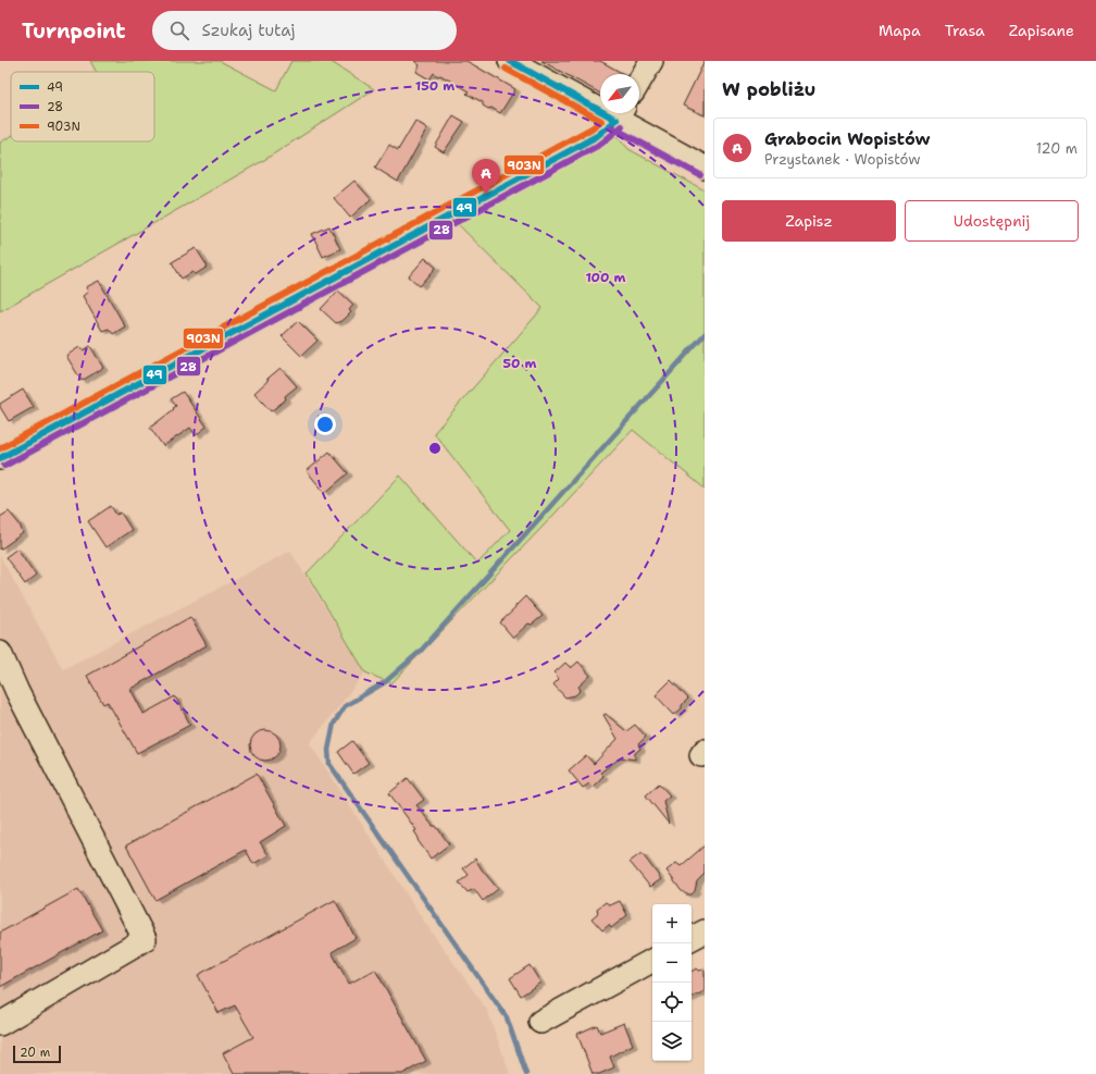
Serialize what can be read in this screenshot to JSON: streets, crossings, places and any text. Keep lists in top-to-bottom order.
{
  "lines": ["transit line 49", "transit line 903N", "transit line 28"],
  "legend": ["49", "28", "903N"],
  "scale_bar": "20 m",
  "north": "bottom left",
  "page": {
    "header": "Turnpoint",
    "search": "Szukaj tutaj",
    "nav": ["Mapa", "Trasa", "Zapisane"],
    "heading": "W pobliżu",
    "list": [
      {
        "mark": "A",
        "name": "Grabocin Wopistów",
        "note": "Przystanek · Wopistów",
        "value": "120 m"
      }
    ],
    "pins": "A",
    "buttons": ["Zapisz", "Udostępnij"],
    "map_buttons": ["+", "−"],
    "scale": "20 m"
  },
  "rings": ["150 m", "100 m", "50 m"]
}
